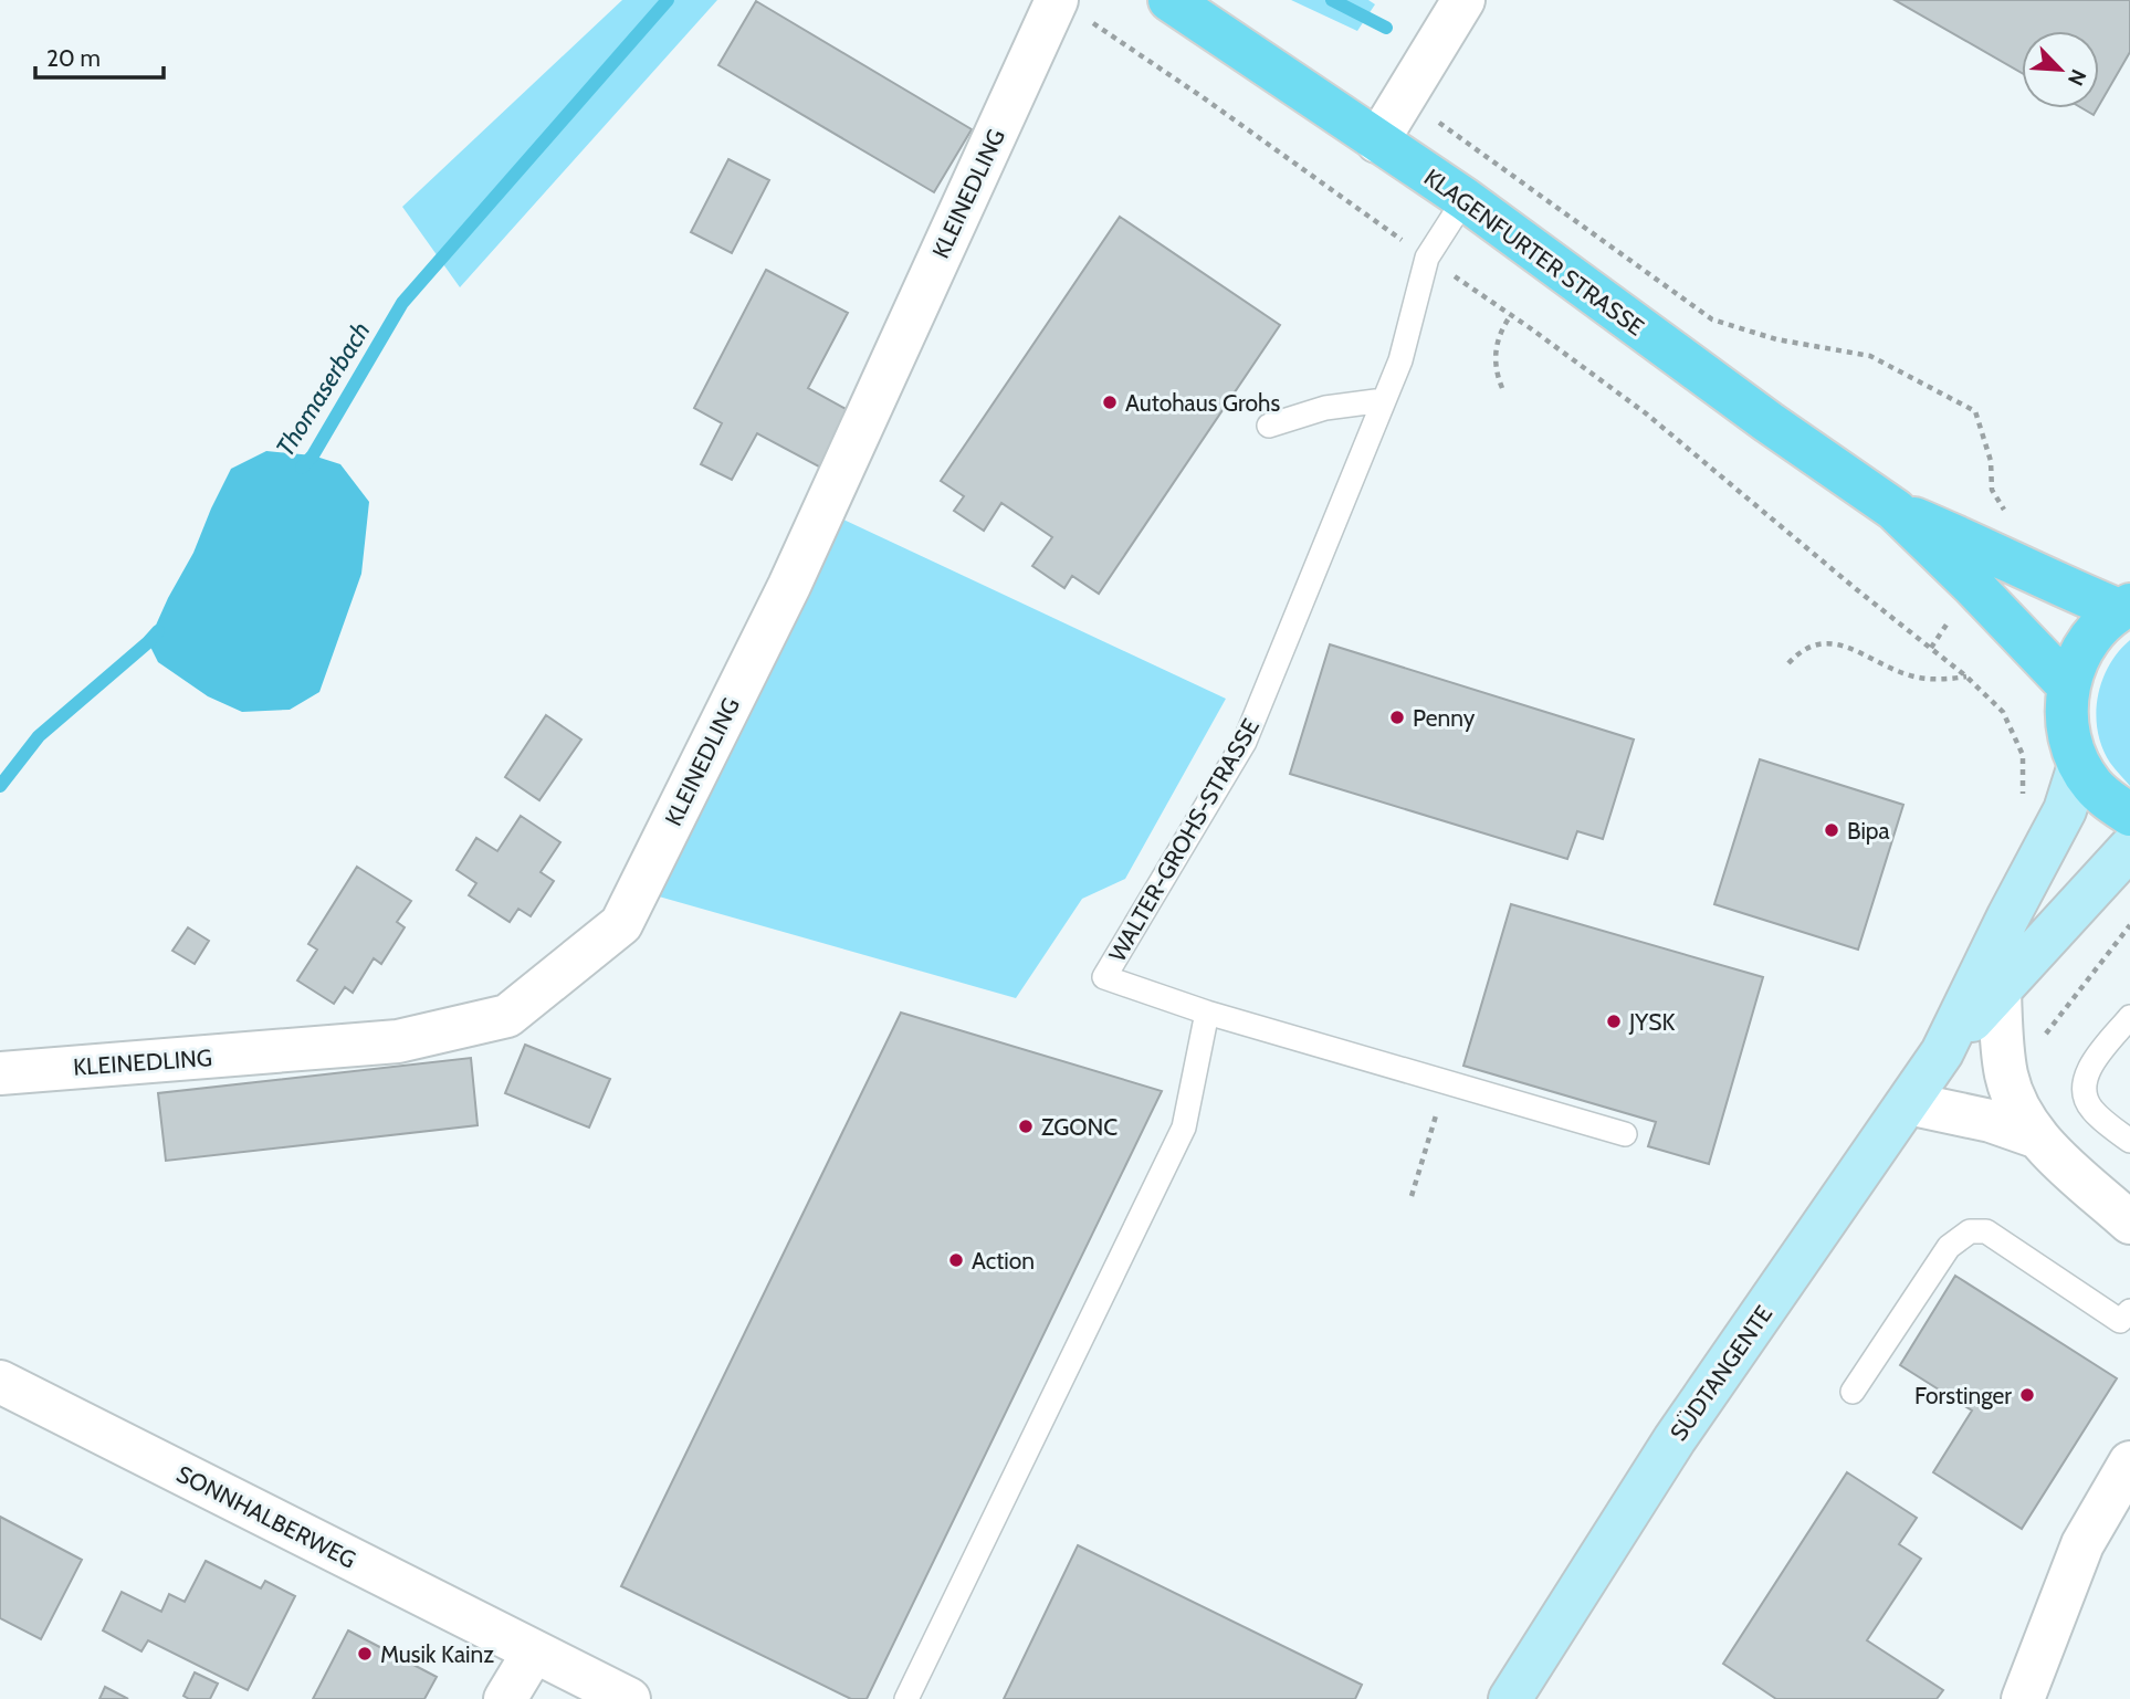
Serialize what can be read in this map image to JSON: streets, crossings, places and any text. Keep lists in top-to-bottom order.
{
  "streets": {
    "main road": ["KLAGENFURTER STRASSE", "SÜDTANGENTE"],
    "street": ["KLEINEDLING", "SONNHALBERWEG"],
    "lane": ["WALTER-GROHS-STRASSE"]
  },
  "crossings": [
    ["KLAGENFURTER STRASSE", "WALTER-GROHS-STRASSE"]
  ],
  "water": ["Thomaserbach"],
  "places": [
    "Autohaus Grohs",
    "Penny",
    "Bipa",
    "JYSK",
    "ZGONC",
    "Action",
    "Forstinger",
    "Musik Kainz"
  ],
  "scale_bar": "20 m",
  "north": "bottom right"
}
